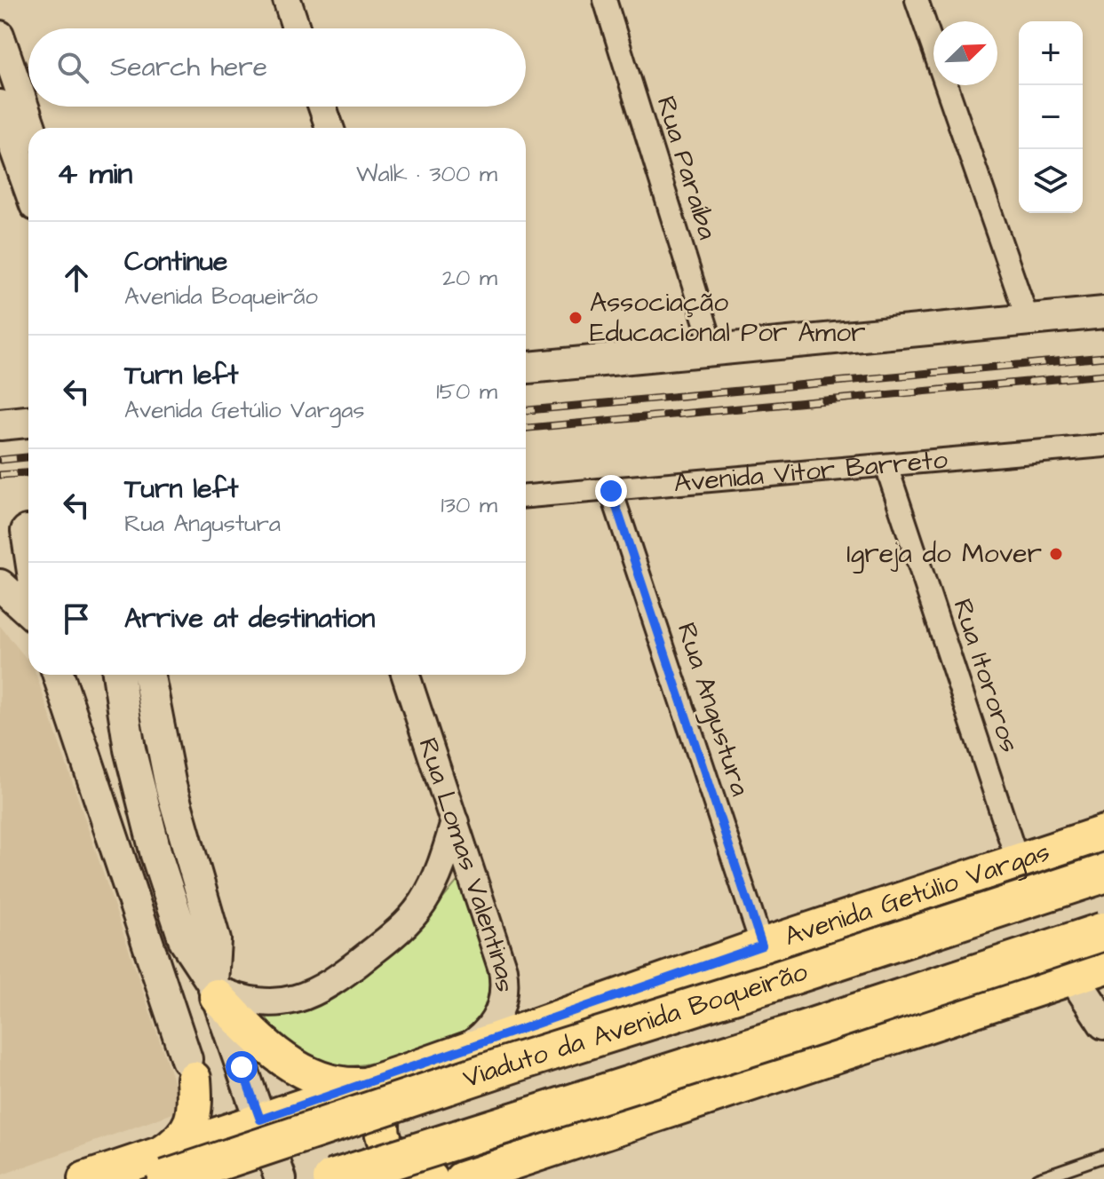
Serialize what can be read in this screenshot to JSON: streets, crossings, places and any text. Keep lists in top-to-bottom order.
{
  "streets": {
    "highway": ["Viaduto da Avenida Boqueirão"],
    "main road": ["Avenida Getúlio Vargas"],
    "street": [
      "Rua Paraíba",
      "Avenida Vitor Barreto",
      "Rua Itororos",
      "Rua Angustura",
      "Rua Lomas Valentinas"
    ]
  },
  "crossings": [
    ["Avenida Vitor Barreto", "Rua Itororos"],
    ["Avenida Vitor Barreto", "Rua Angustura"],
    ["Rua Itororos", "Avenida Getúlio Vargas"],
    ["Rua Angustura", "Avenida Getúlio Vargas"],
    ["Rua Lomas Valentinas", "Avenida Getúlio Vargas"],
    ["Avenida Getúlio Vargas", "Viaduto da Avenida Boqueirão"]
  ],
  "places": ["Associação Educacional Por Amor", "Igreja do Mover"],
  "north": "top right",
  "page": {
    "map_buttons": ["+", "−"],
    "search": "Search here",
    "heading": ["4 min", "Walk · 300 m"],
    "list": [
      ["Continue", "Avenida Boqueirão", "20 m"],
      ["Turn left", "Avenida Getúlio Vargas", "150 m"],
      ["Turn left", "Rua Angustura", "130 m"],
      "Arrive at destination"
    ]
  }
}
